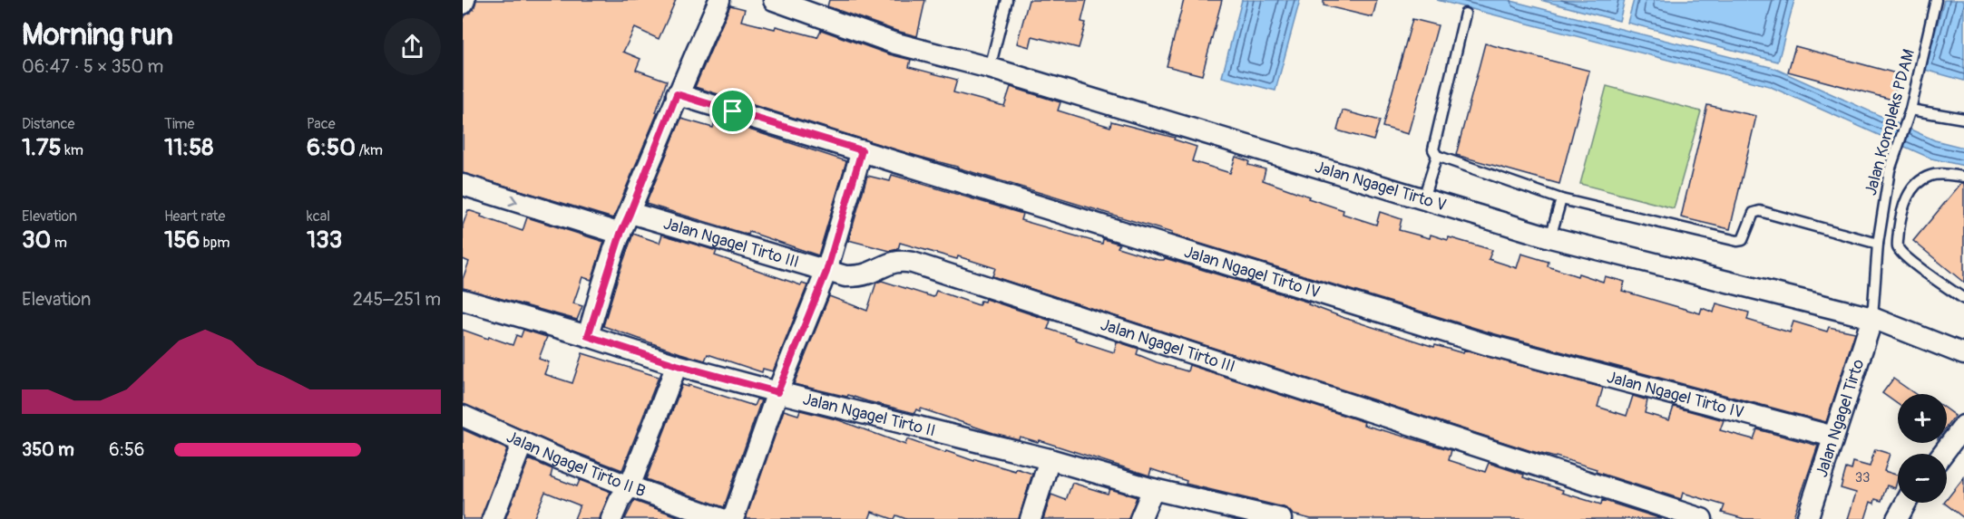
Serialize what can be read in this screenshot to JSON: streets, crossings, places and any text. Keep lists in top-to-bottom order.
{
  "streets": {
    "street": [
      "Jalan Ngagel Tirto V",
      "Jalan Ngagel Tirto III",
      "Jalan Ngagel Tirto IV",
      "Jalan Ngagel Tirto II",
      "Jalan Ngagel Tirto",
      "Jalan Ngagel Tirto II B"
    ],
    "lane": ["Jalan Kompleks PDAM"]
  },
  "crossings": [
    ["Jalan Kompleks PDAM", "Jalan Ngagel Tirto V"],
    ["Jalan Kompleks PDAM", "Jalan Ngagel Tirto"],
    ["Jalan Ngagel Tirto V", "Jalan Ngagel Tirto"],
    ["Jalan Ngagel Tirto IV", "Jalan Ngagel Tirto"]
  ],
  "house_numbers": ["33"],
  "page": {
    "heading": ["Morning run", "06:47 · 5 × 350 m"],
    "stats": [
      ["Distance", "1.75 km"],
      ["Time", "11:58"],
      ["Pace", "6:50 /km"],
      ["Elevation", "30 m"],
      ["Heart rate", "156 bpm"],
      ["kcal", "133"]
    ],
    "chart": ["Elevation", "245–251 m"],
    "map_buttons": ["+", "−"],
    "list": [
      {
        "name": "350 m",
        "note": "6:56"
      }
    ]
  }
}
